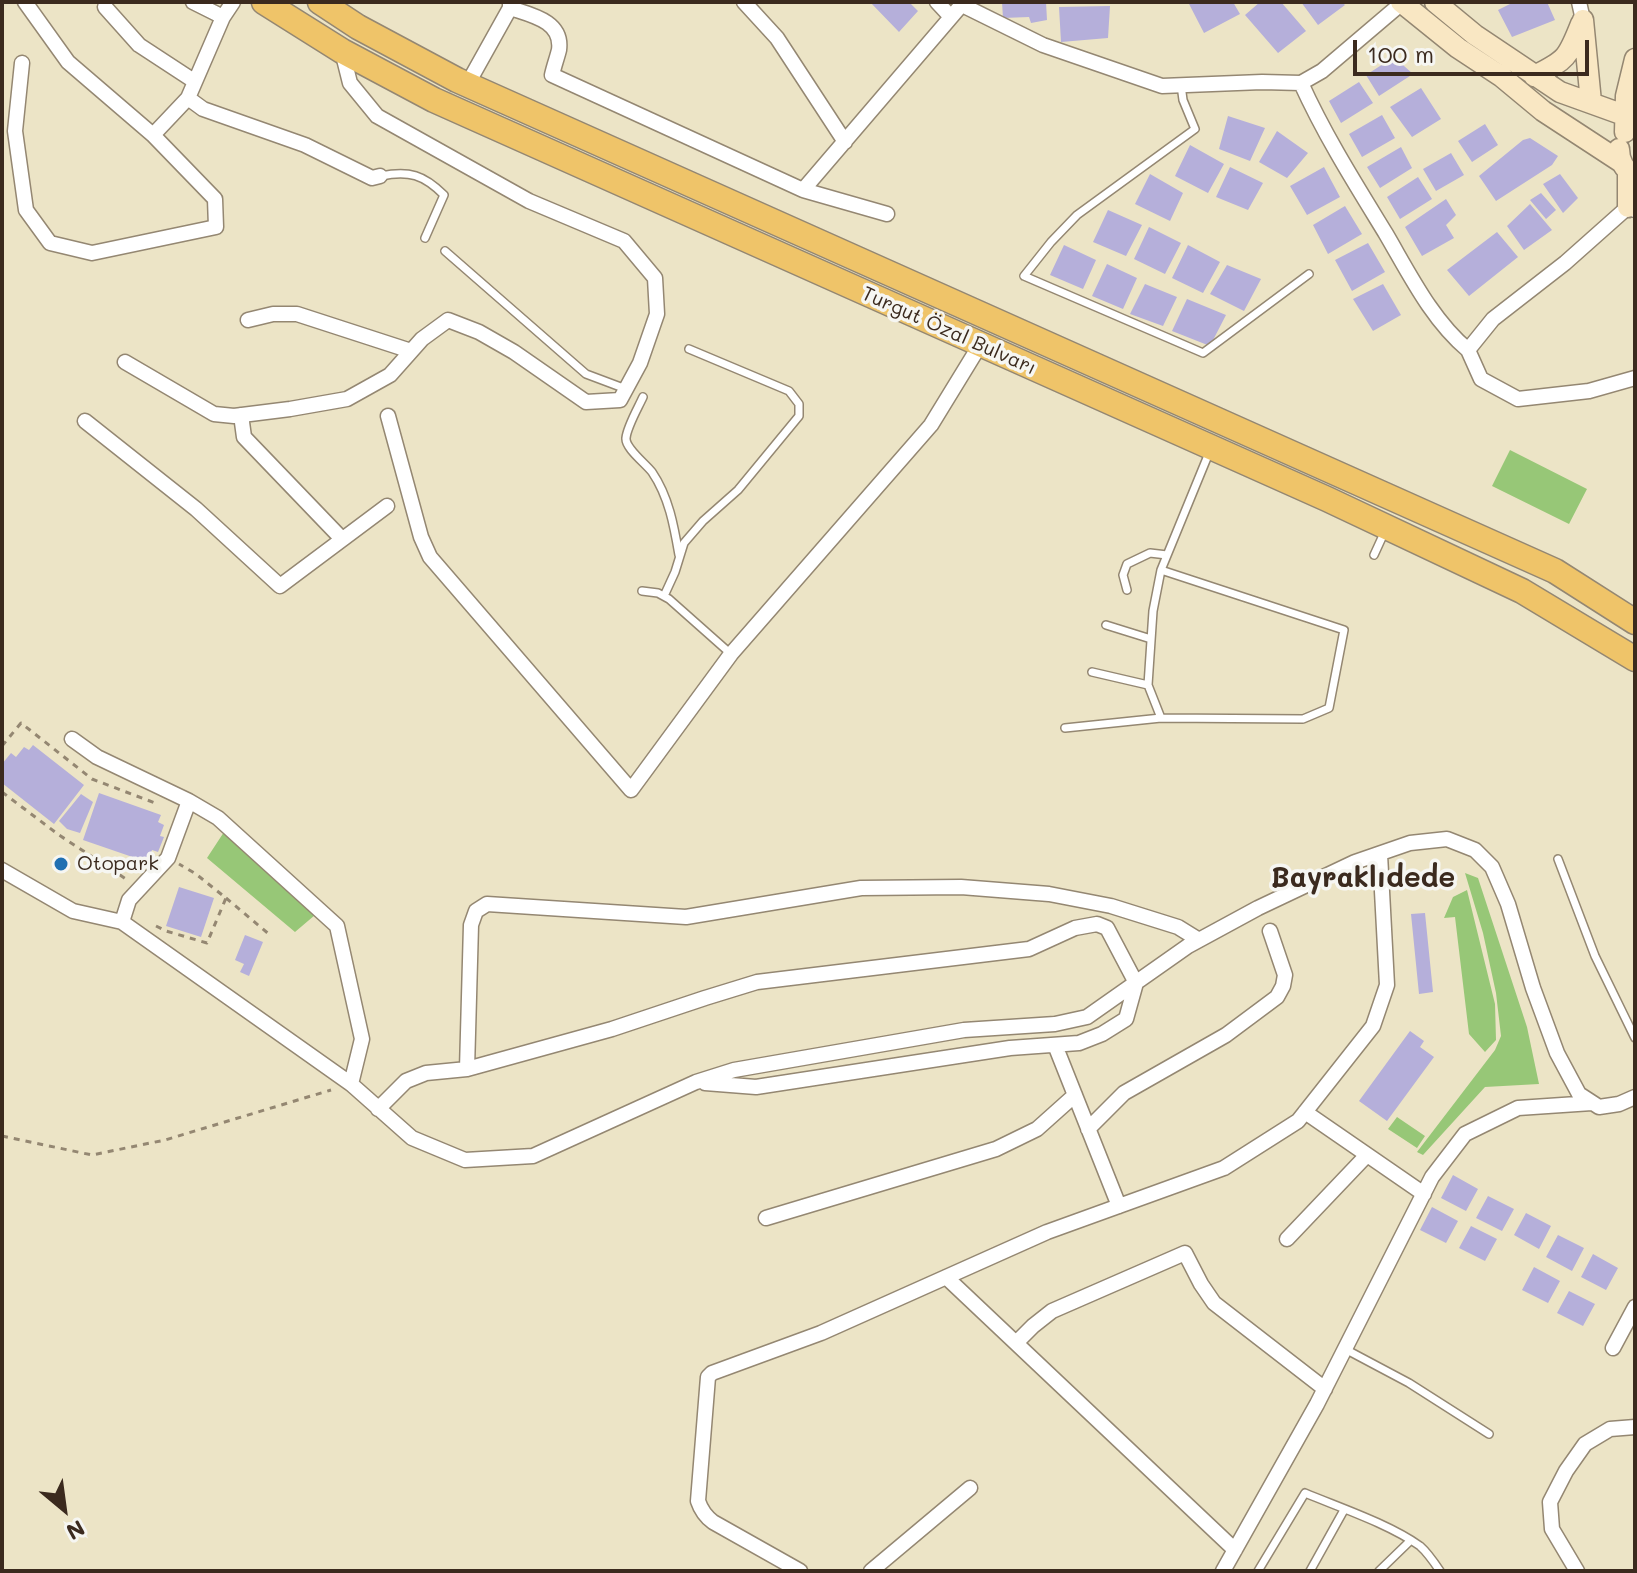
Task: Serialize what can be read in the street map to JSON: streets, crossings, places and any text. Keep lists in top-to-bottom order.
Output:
{
  "streets": {
    "highway": ["Turgut Özal Bulvarı"]
  },
  "districts": ["Bayraklıdede"],
  "places": ["Otopark"],
  "scale_bar": "100 m",
  "north": "bottom right"
}
